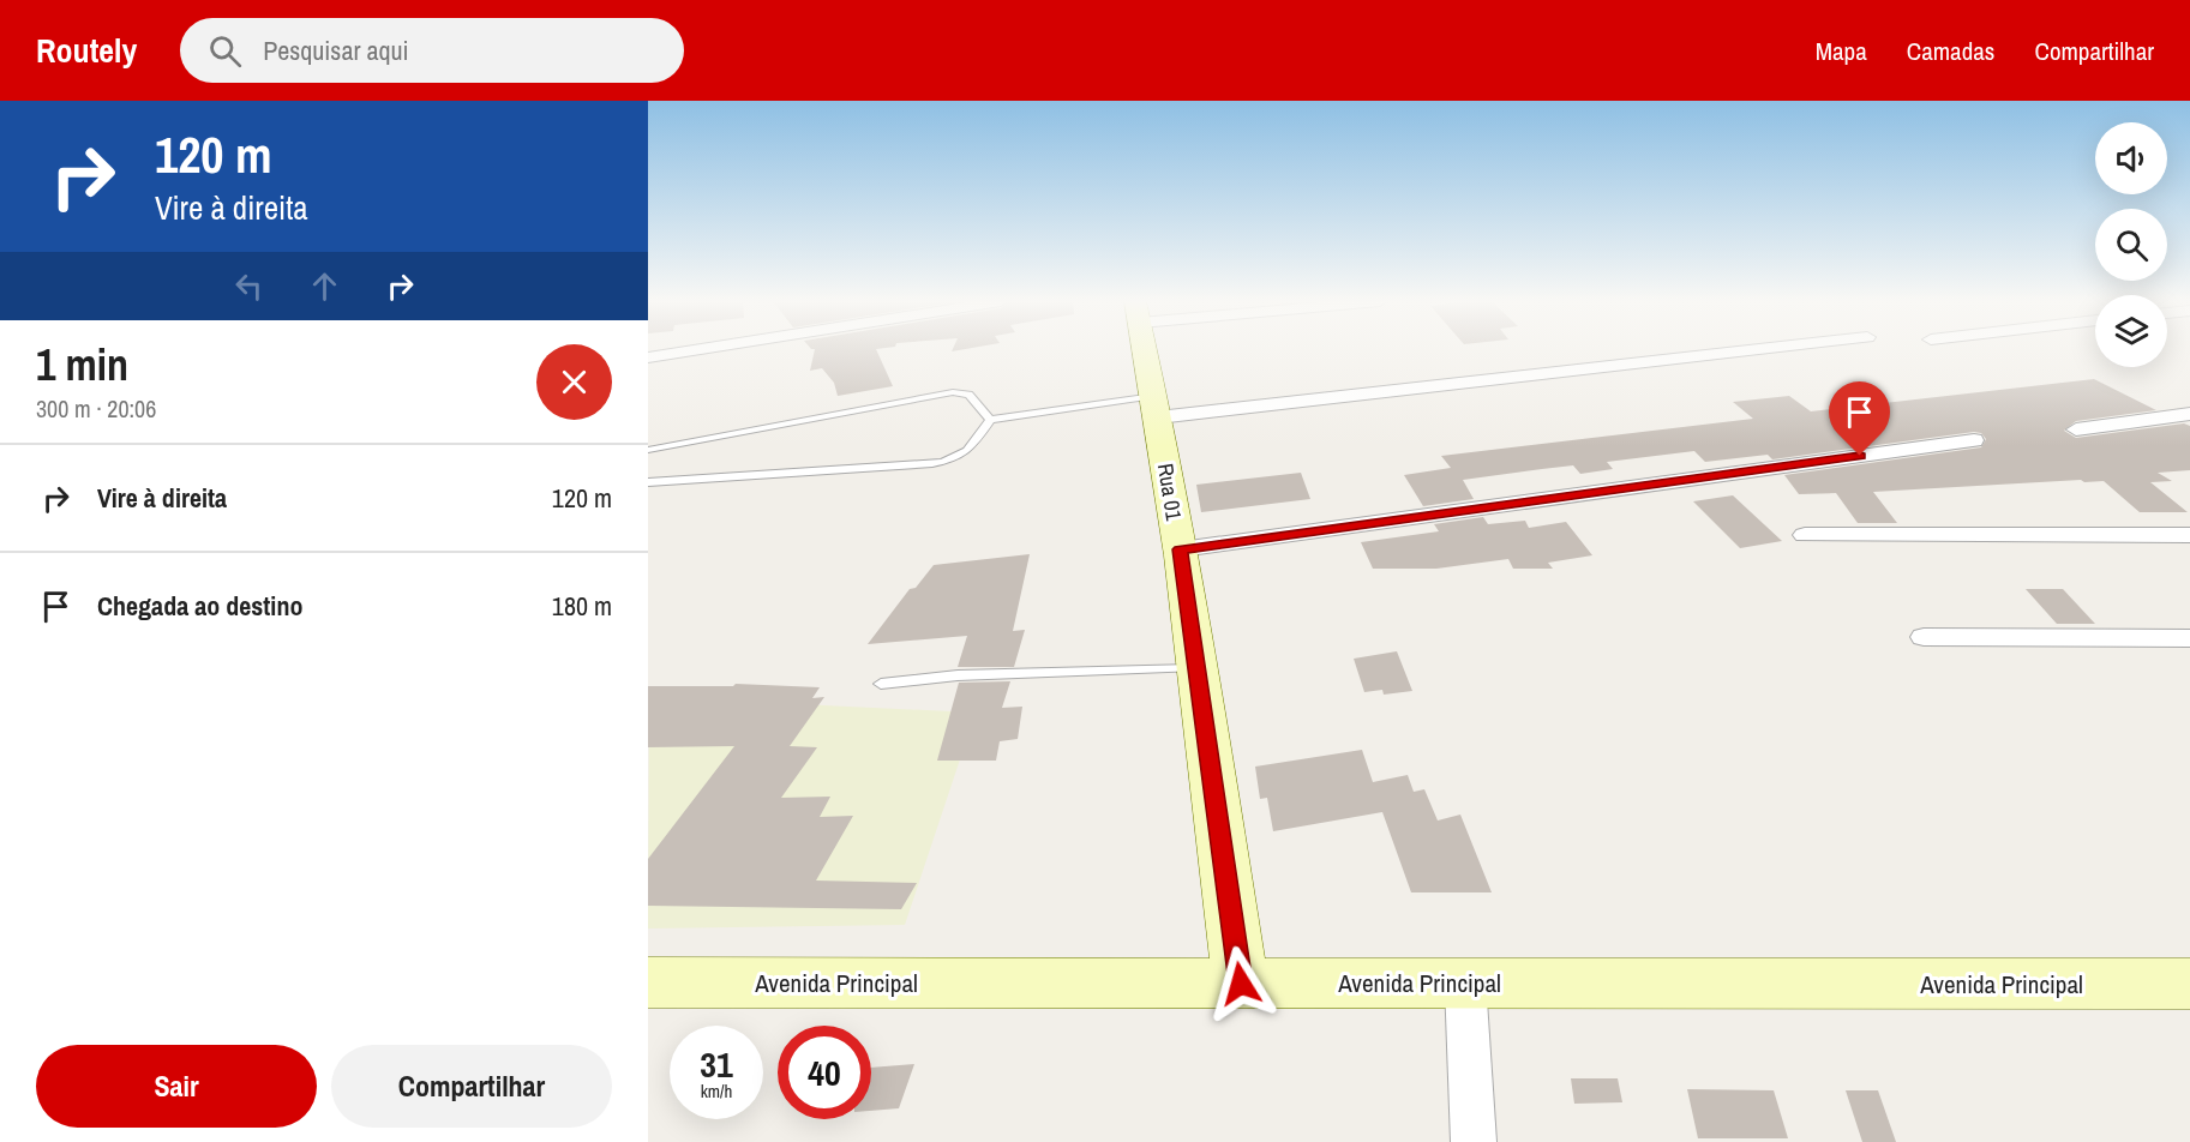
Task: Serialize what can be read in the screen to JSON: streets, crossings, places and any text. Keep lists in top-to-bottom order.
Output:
{
  "streets": {
    "street": ["Rua 01", "Avenida Principal"]
  },
  "crossings": [
    ["Rua 01", "Avenida Principal"]
  ],
  "page": {
    "header": "Routely",
    "search": "Pesquisar aqui",
    "nav": ["Mapa", "Camadas", "Compartilhar"],
    "turn": ["120 m", "Vire à direita"],
    "heading": ["1 min", "300 m · 20:06"],
    "list": [
      {
        "name": "Vire à direita",
        "value": "120 m"
      },
      {
        "name": "Chegada ao destino",
        "value": "180 m"
      }
    ],
    "speed": "31 km/h",
    "limit": "40",
    "buttons": ["Sair", "Compartilhar"]
  }
}
